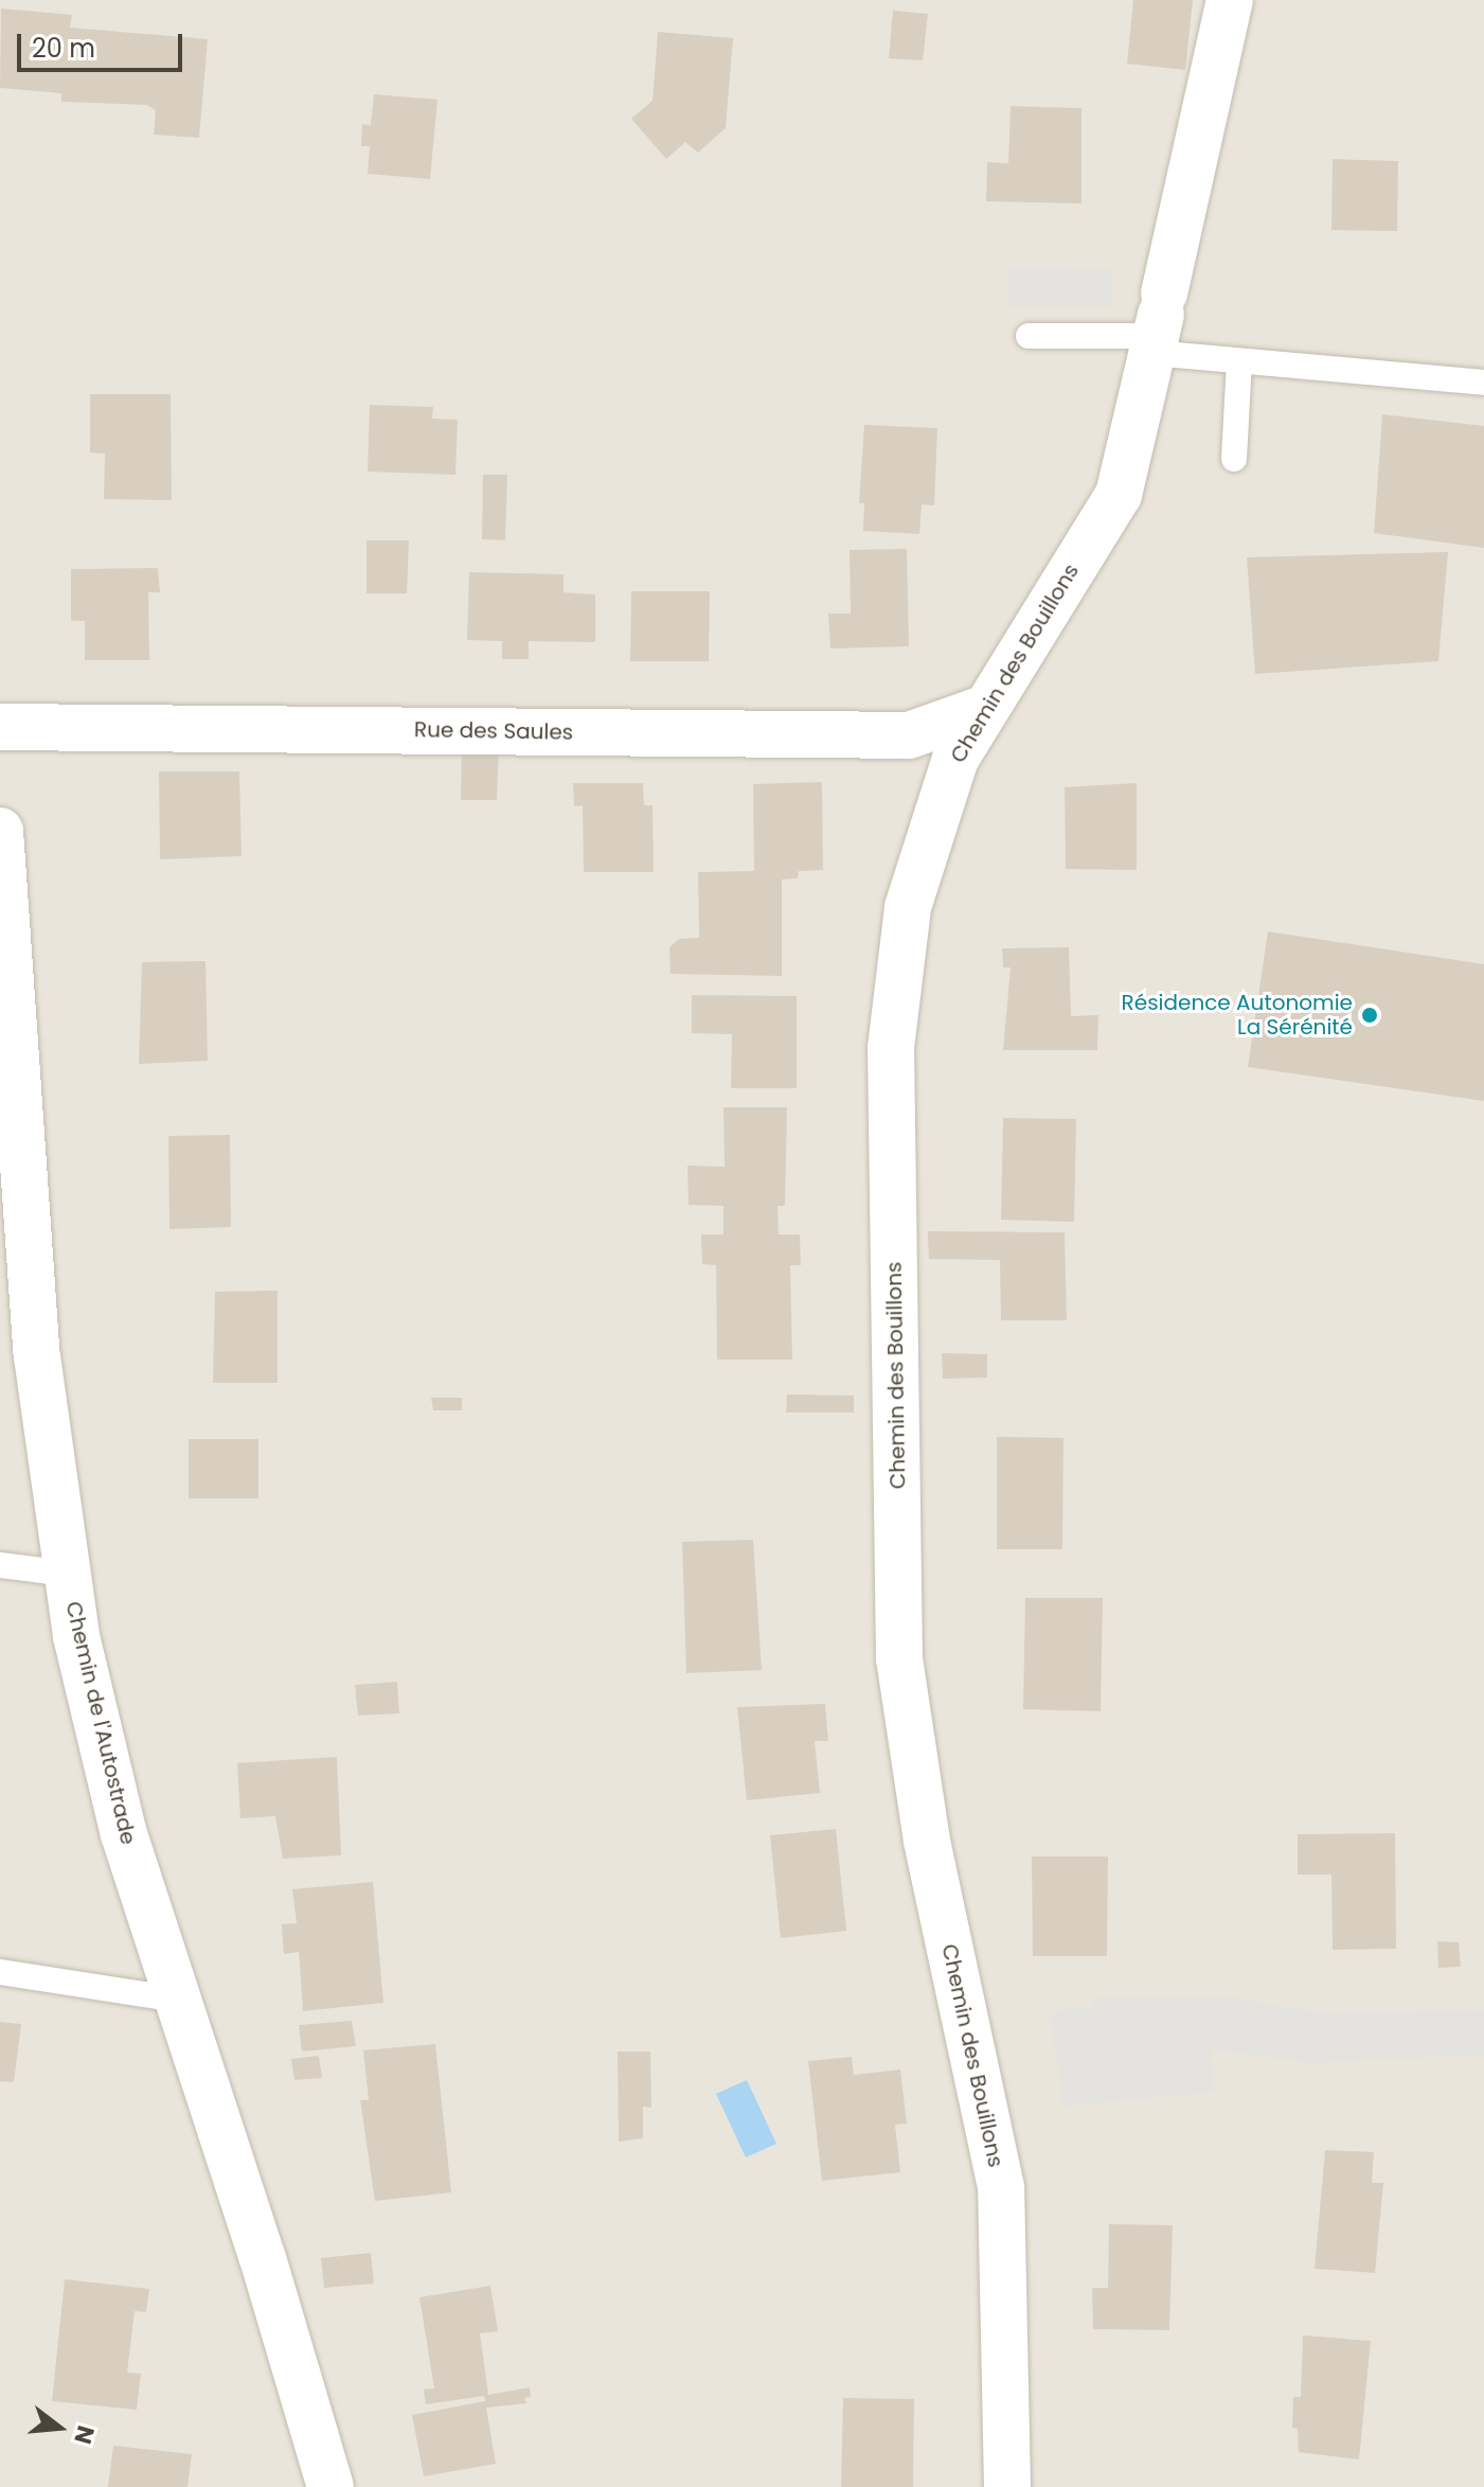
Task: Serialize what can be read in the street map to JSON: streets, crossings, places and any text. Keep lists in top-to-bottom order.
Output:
{
  "streets": {
    "street": ["Chemin des Bouillons", "Rue des Saules", "Chemin de l'Autostrade"]
  },
  "crossings": [
    ["Chemin des Bouillons", "Rue des Saules"]
  ],
  "places": ["Résidence Autonomie La Sérénité"],
  "scale_bar": "20 m",
  "north": "right"
}
